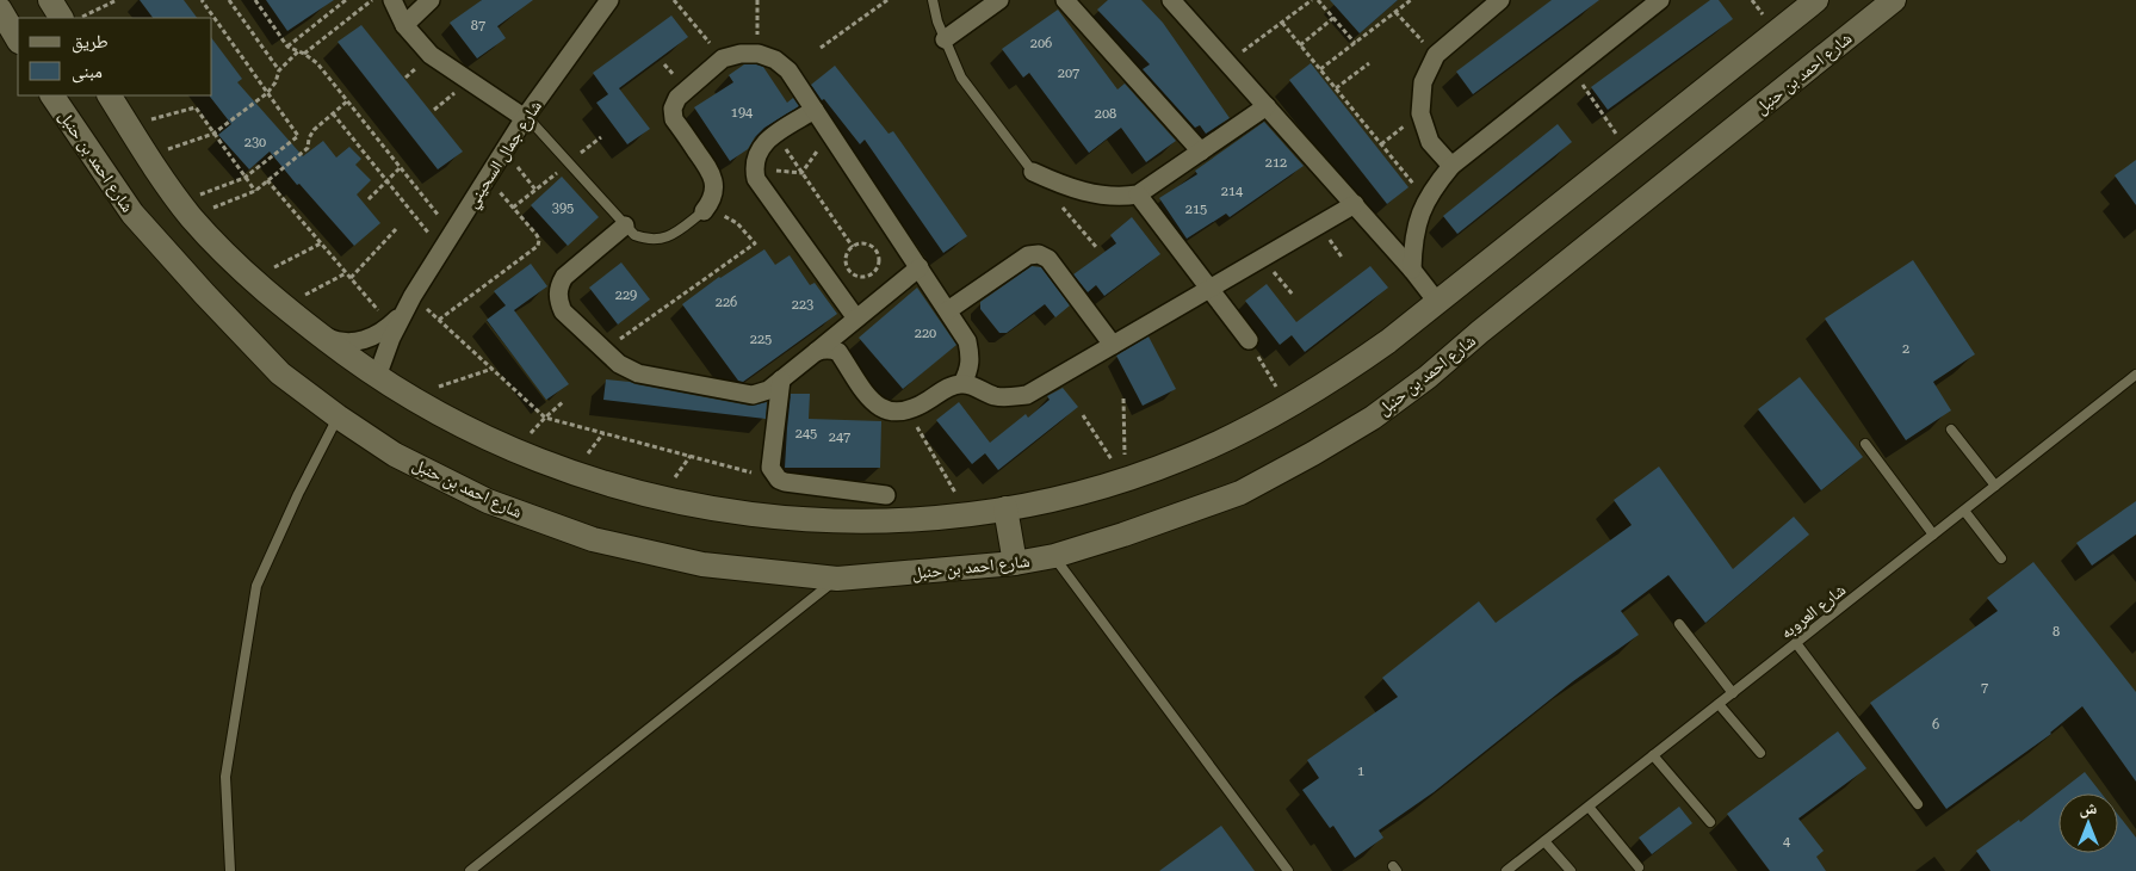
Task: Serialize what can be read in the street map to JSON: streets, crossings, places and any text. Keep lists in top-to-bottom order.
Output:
{
  "streets": {
    "street": ["شارع احمد بن حنبل", "شارع جمال السحيني"],
    "lane": ["شارع العروبه"]
  },
  "house_numbers": [
    "87",
    "206",
    "207",
    "194",
    "208",
    "230",
    "212",
    "214",
    "395",
    "215",
    "229",
    "226",
    "223",
    "220",
    "225",
    "2",
    "245",
    "247",
    "8",
    "7",
    "6",
    "1",
    "4"
  ],
  "legend": ["طريق", "مبنى"],
  "north": "top"
}
